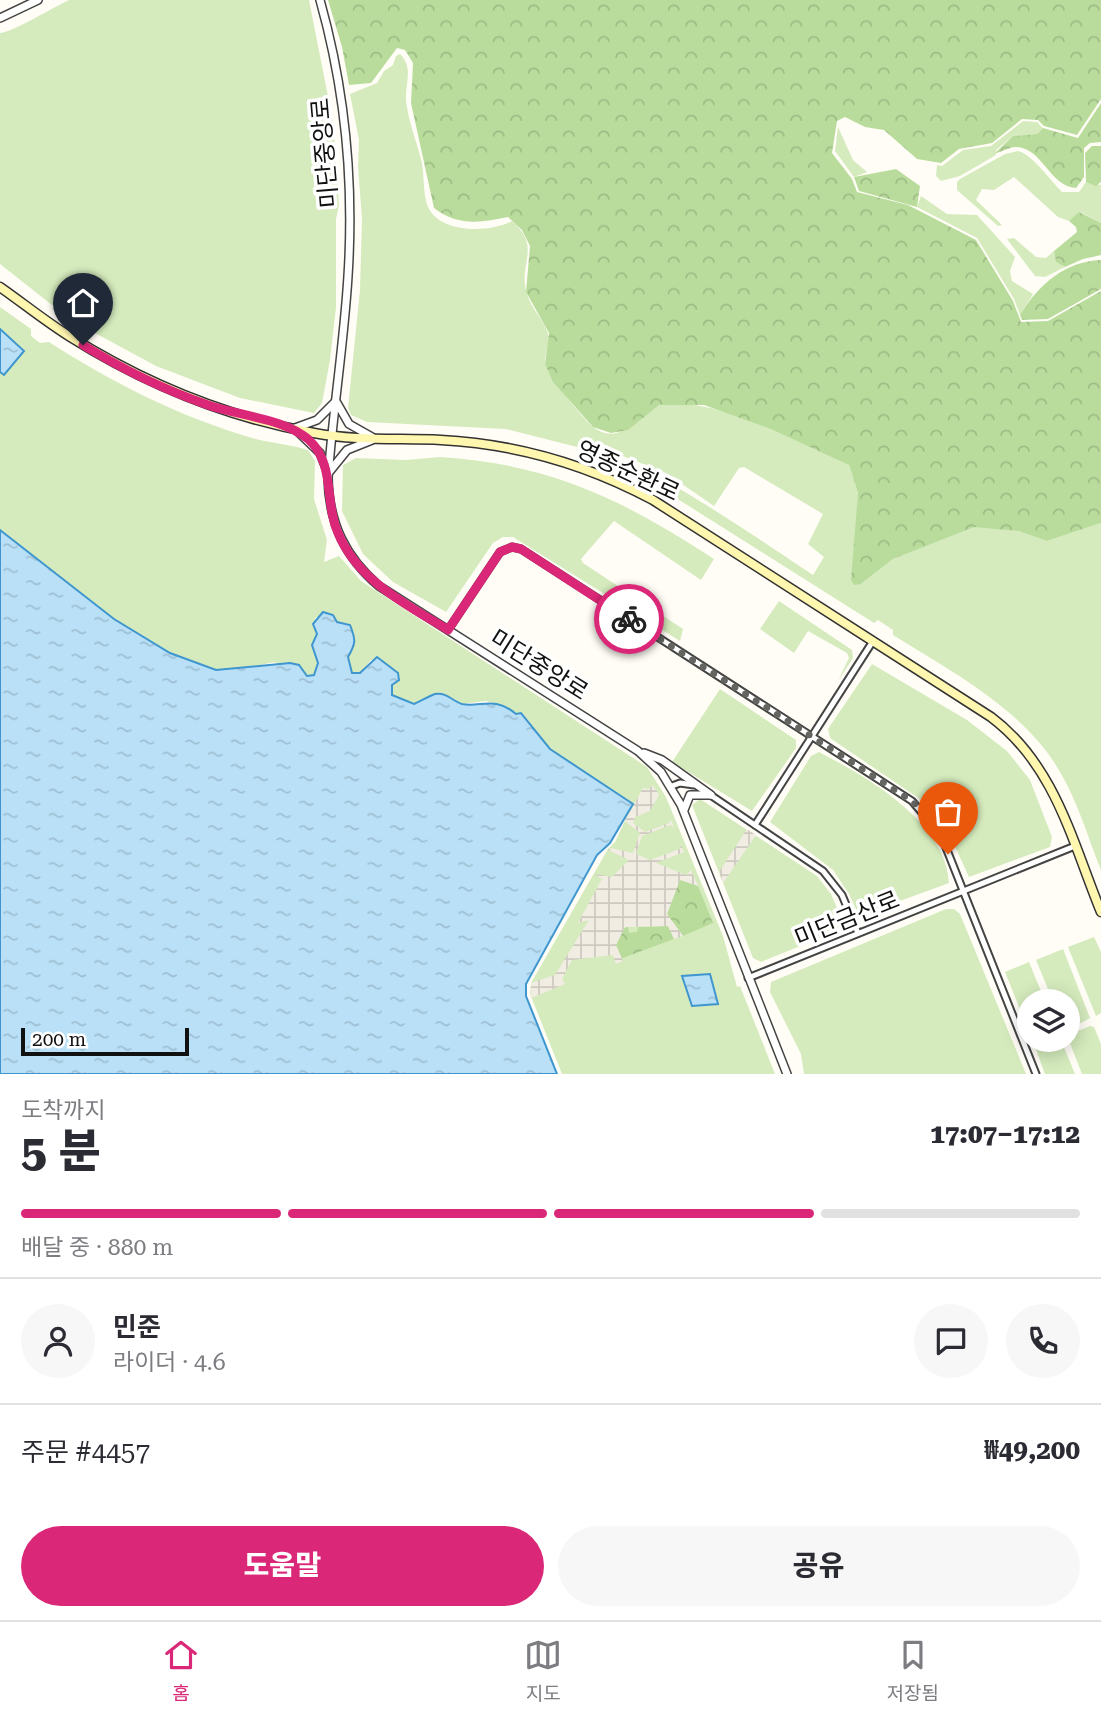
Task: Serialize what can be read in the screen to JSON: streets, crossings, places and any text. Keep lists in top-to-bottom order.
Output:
{
  "streets": {
    "main road": ["영종순환로"],
    "street": ["미단중앙로", "미단금산로"]
  },
  "crossings": [
    ["미단중앙로", "영종순환로"],
    ["미단중앙로", "미단금산로"],
    ["영종순환로", "미단금산로"]
  ],
  "scale_bar": "200 m",
  "page": {
    "scale": "200 m",
    "heading": ["5 분", "도착까지", "17:07–17:12"],
    "panel": [
      "민준",
      "라이더 · 4.6",
      "주문 #4457",
      "₩49,200"
    ],
    "bar": "배달 중 · 880 m",
    "buttons": ["도움말", "공유"],
    "tabs": ["홈", "지도", "저장됨"]
  }
}
